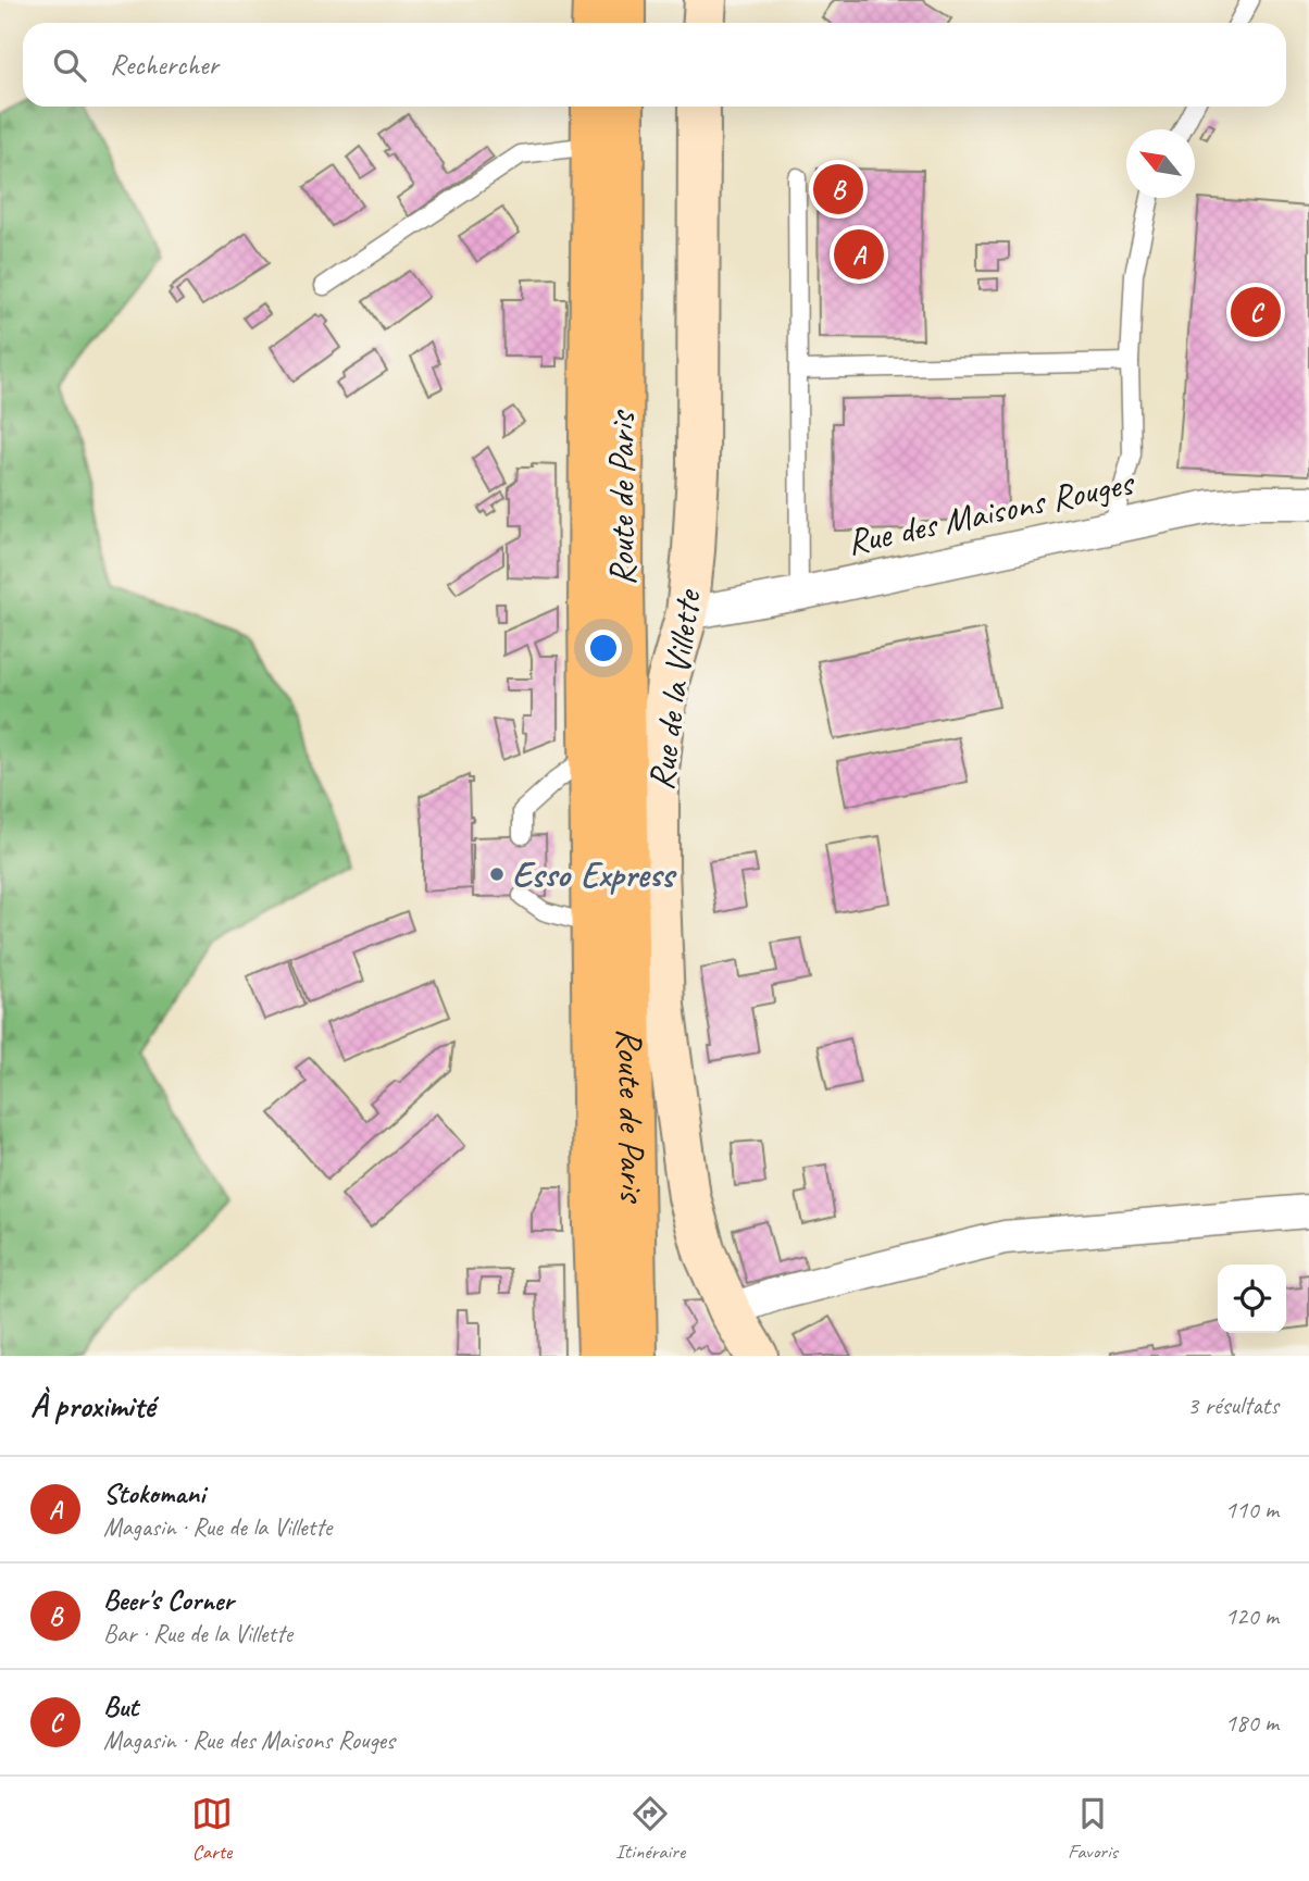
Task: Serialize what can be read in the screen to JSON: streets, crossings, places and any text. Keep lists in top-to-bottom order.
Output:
{
  "streets": {
    "main road": ["Route de Paris"],
    "street": ["Rue des Maisons Rouges", "Rue de la Villette"]
  },
  "crossings": [
    ["Rue des Maisons Rouges", "Rue de la Villette"]
  ],
  "places": ["Esso Express"],
  "north": "top left",
  "page": {
    "search": "Rechercher",
    "pins": ["B", "A", "C"],
    "heading": ["À proximité", "3 résultats"],
    "list": [
      {
        "mark": "A",
        "name": "Stokomani",
        "note": "Magasin · Rue de la Villette",
        "value": "110 m"
      },
      {
        "mark": "B",
        "name": "Beer's Corner",
        "note": "Bar · Rue de la Villette",
        "value": "120 m"
      },
      {
        "mark": "C",
        "name": "But",
        "note": "Magasin · Rue des Maisons Rouges",
        "value": "180 m"
      }
    ],
    "nav": ["Carte", "Itinéraire", "Favoris"]
  }
}
